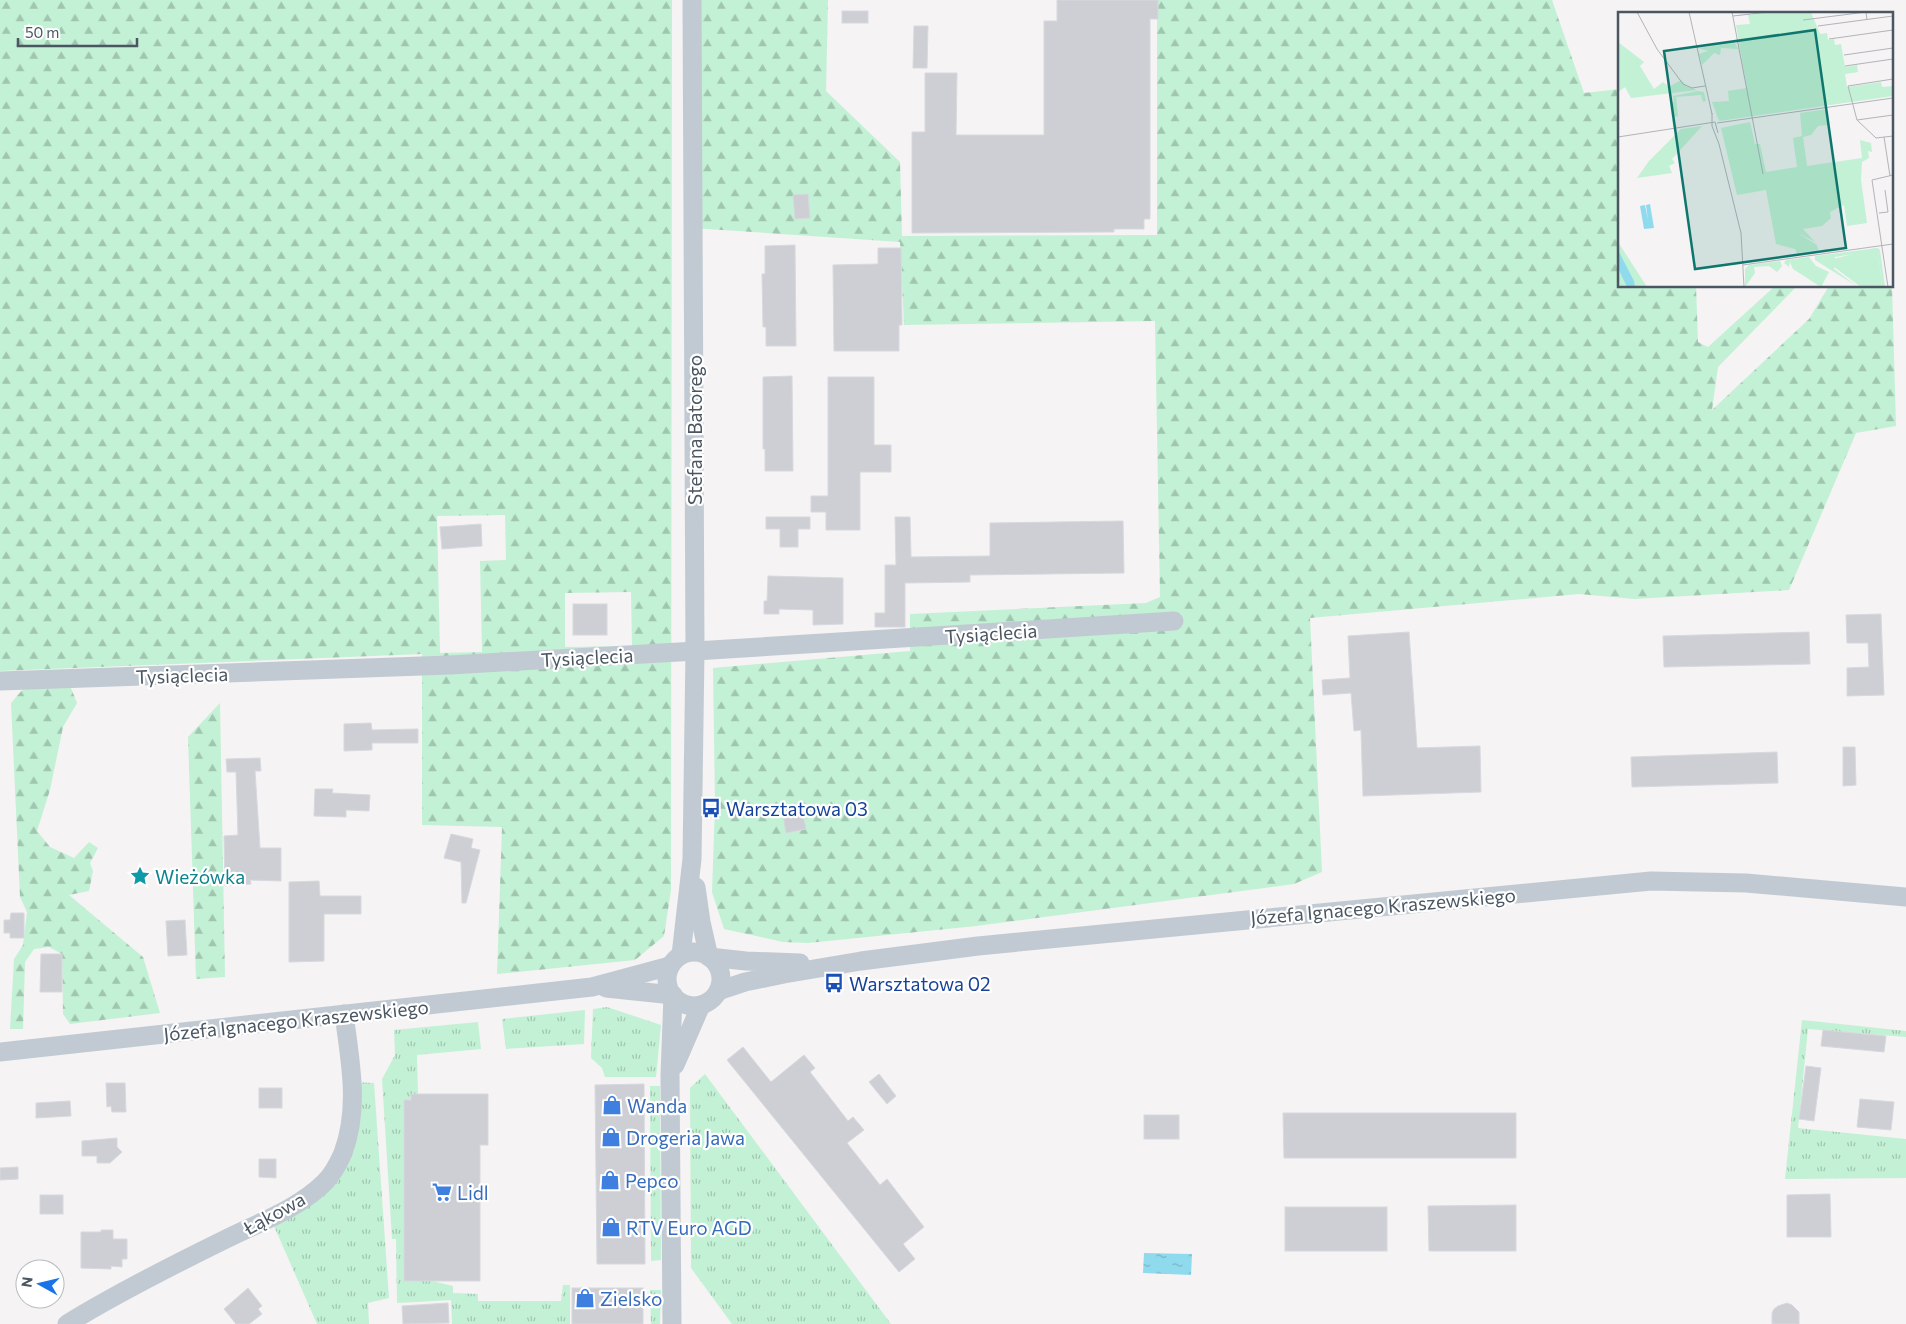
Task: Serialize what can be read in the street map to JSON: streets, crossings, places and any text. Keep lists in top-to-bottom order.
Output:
{
  "streets": {
    "street": [
      "Stefana Batorego",
      "Tysiąclecia",
      "Józefa Ignacego Kraszewskiego",
      "Łąkowa"
    ]
  },
  "crossings": [
    ["Stefana Batorego", "Tysiąclecia"],
    ["Stefana Batorego", "Józefa Ignacego Kraszewskiego"],
    ["Józefa Ignacego Kraszewskiego", "Łąkowa"]
  ],
  "places": {
    "bus stop": ["Warsztatowa 03", "Warsztatowa 02"],
    "place": ["Wieżówka"],
    "shop": [
      "Wanda",
      "Drogeria Jawa",
      "Pepco",
      "RTV Euro AGD",
      "Zielsko"
    ],
    "supermarket": ["Lidl"]
  },
  "scale_bar": "50 m",
  "north": "left"
}
